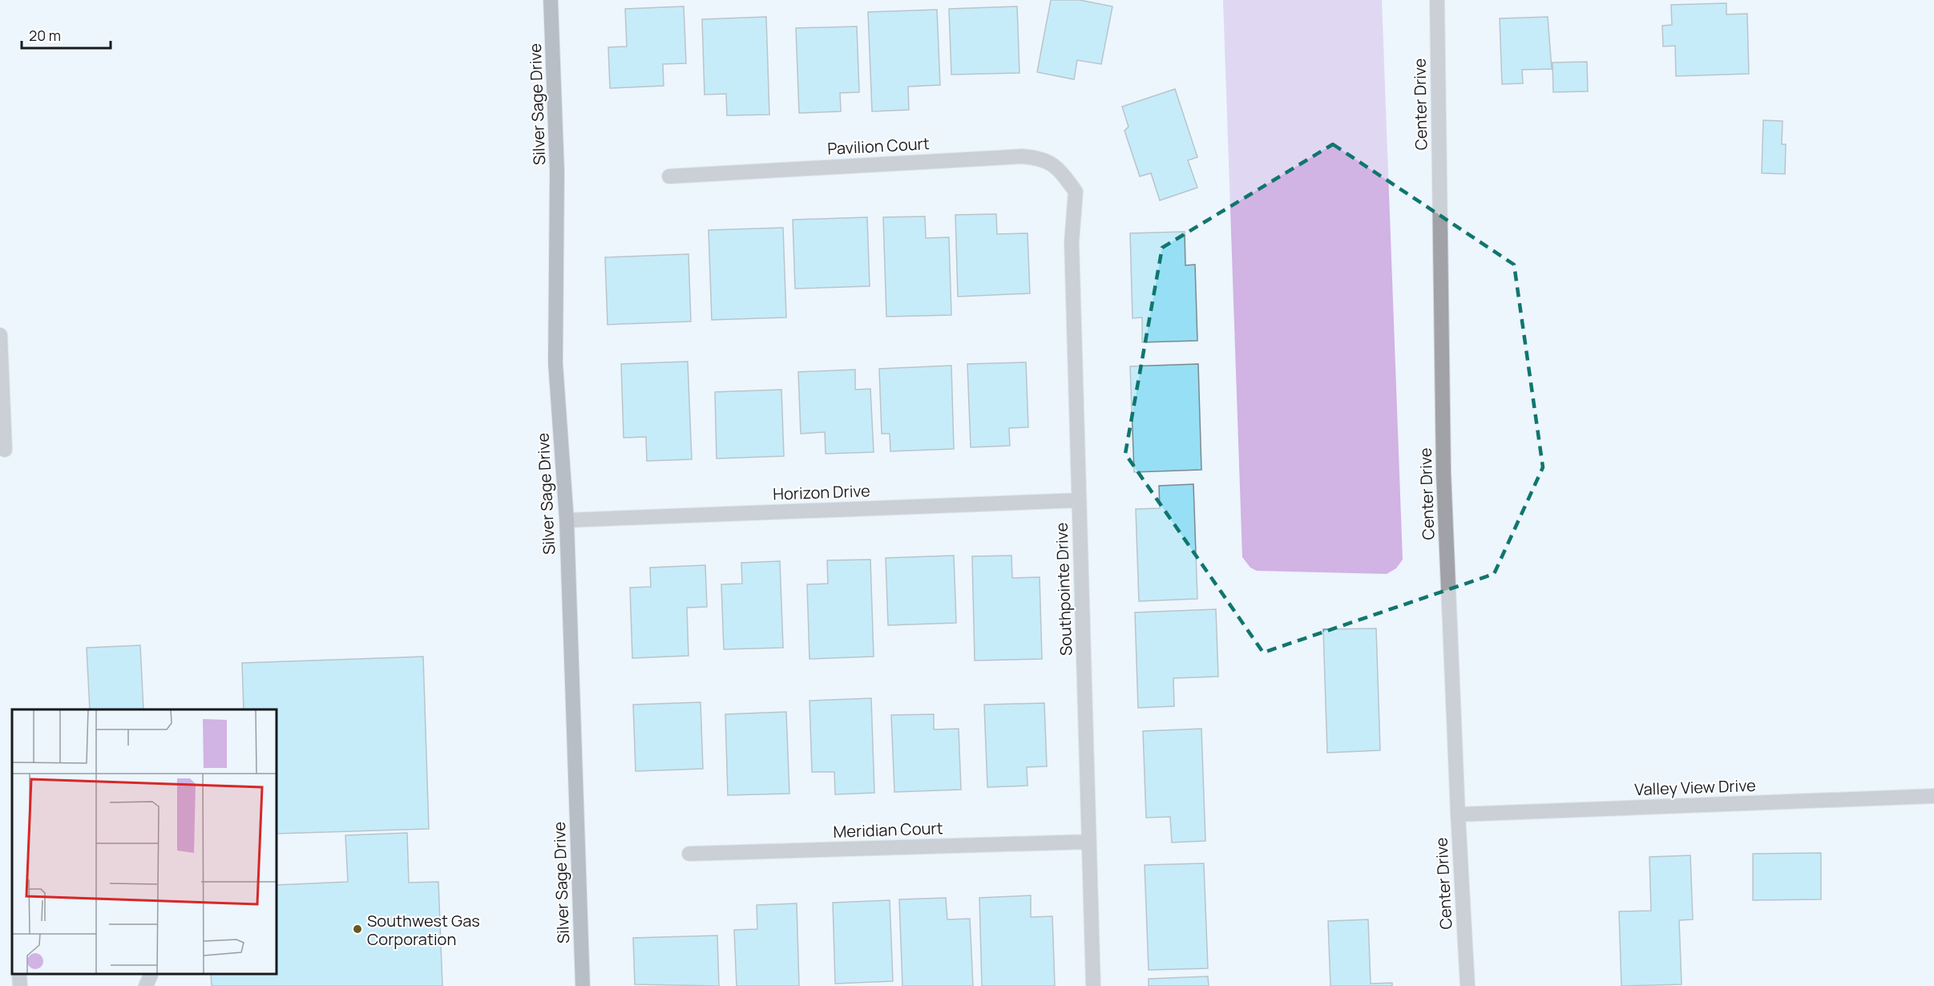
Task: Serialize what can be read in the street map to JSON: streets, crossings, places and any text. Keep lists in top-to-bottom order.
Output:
{
  "streets": {
    "street": [
      "Silver Sage Drive",
      "Center Drive",
      "Pavilion Court",
      "Horizon Drive",
      "Southpointe Drive",
      "Valley View Drive",
      "Meridian Court"
    ]
  },
  "crossings": [
    ["Silver Sage Drive", "Horizon Drive"],
    ["Center Drive", "Valley View Drive"],
    ["Pavilion Court", "Southpointe Drive"],
    ["Horizon Drive", "Southpointe Drive"],
    ["Southpointe Drive", "Meridian Court"]
  ],
  "places": ["Southwest Gas Corporation"],
  "scale_bar": "20 m"
}
